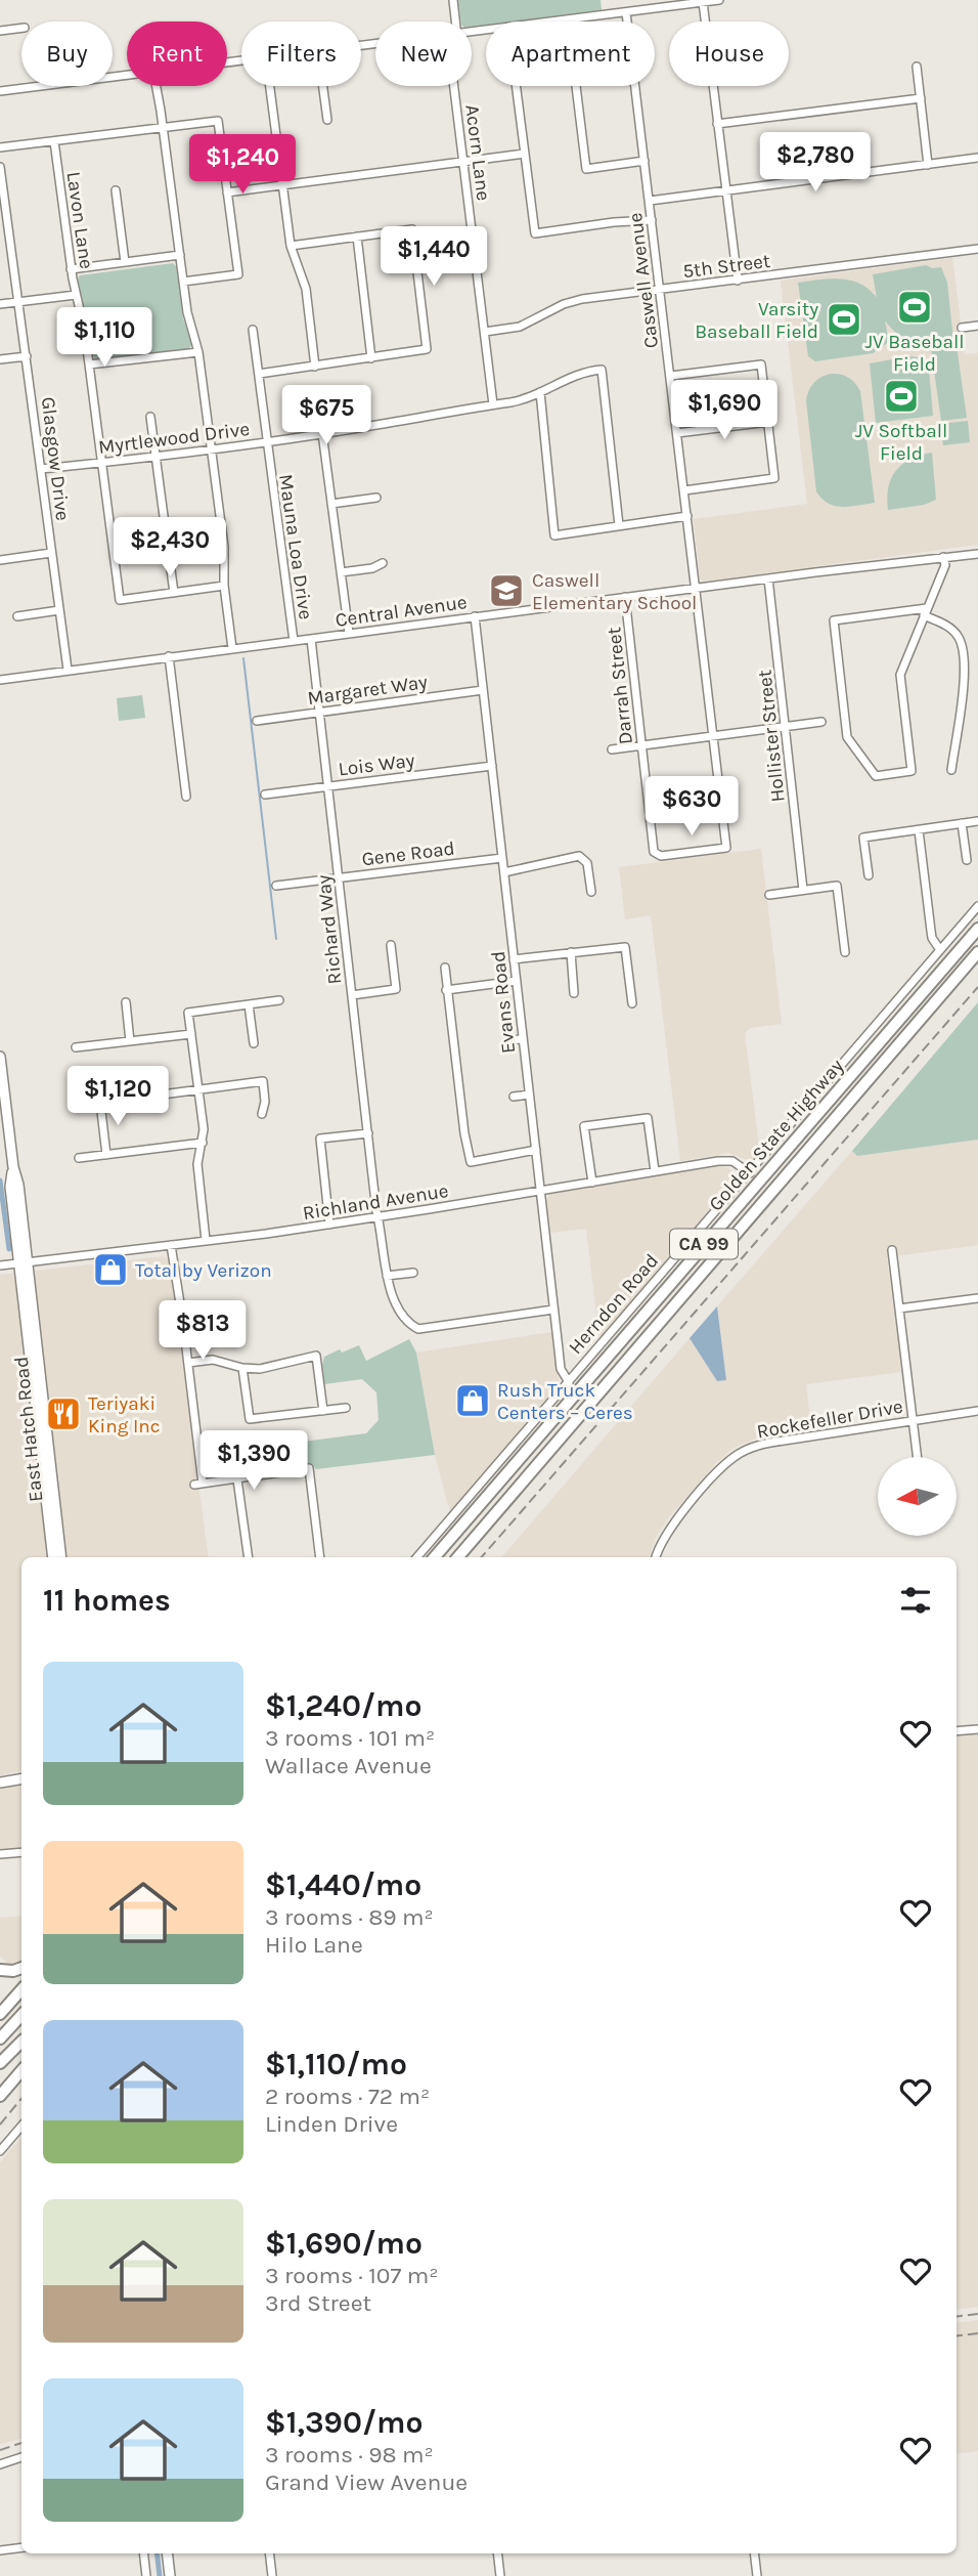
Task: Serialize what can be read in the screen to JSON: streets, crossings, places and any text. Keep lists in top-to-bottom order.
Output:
{
  "streets": {
    "highway": ["Golden State Highway", "CA 99"],
    "main road": ["East Hatch Road"],
    "street": [
      "Acorn Lane",
      "Lavon Lane",
      "5th Street",
      "Caswell Avenue",
      "Myrtlewood Drive",
      "Glasgow Drive",
      "Mauna Loa Drive",
      "Central Avenue",
      "Darrah Street",
      "Margaret Way",
      "Hollister Street",
      "Lois Way",
      "Gene Road",
      "Richard Way",
      "Evans Road",
      "Richland Avenue",
      "Herndon Road",
      "Rockefeller Drive"
    ]
  },
  "crossings": [
    ["Acorn Lane", "5th Street"],
    ["Acorn Lane", "Myrtlewood Drive"],
    ["Lavon Lane", "Myrtlewood Drive"],
    ["5th Street", "Caswell Avenue"],
    ["Caswell Avenue", "Central Avenue"],
    ["Caswell Avenue", "Darrah Street"],
    ["Myrtlewood Drive", "Glasgow Drive"],
    ["Myrtlewood Drive", "Mauna Loa Drive"],
    ["Glasgow Drive", "Central Avenue"],
    ["Mauna Loa Drive", "Central Avenue"],
    ["Central Avenue", "Darrah Street"],
    ["Central Avenue", "Hollister Street"],
    ["Central Avenue", "Richard Way"],
    ["Central Avenue", "Evans Road"],
    ["Margaret Way", "Richard Way"],
    ["Margaret Way", "Evans Road"],
    ["Lois Way", "Richard Way"],
    ["Lois Way", "Evans Road"],
    ["Gene Road", "Richard Way"],
    ["Gene Road", "Evans Road"],
    ["Richard Way", "Evans Road"],
    ["Richard Way", "Richland Avenue"],
    ["Evans Road", "Richland Avenue"],
    ["Evans Road", "Herndon Road"],
    ["Richland Avenue", "Herndon Road"],
    ["Richland Avenue", "East Hatch Road"]
  ],
  "places": {
    "sports": ["JV Baseball Field", "Varsity Baseball Field", "JV Softball Field"],
    "school or university": ["Caswell Elementary School"],
    "shop": ["Total by Verizon", "Rush Truck Centers – Ceres"],
    "restaurant": ["Teriyaki King Inc"]
  },
  "north": "left",
  "page": {
    "chip": [
      "Buy",
      "Rent",
      "Filters",
      "New",
      "Apartment",
      "House"
    ],
    "price": [
      "$2,780",
      "$1,240",
      "$1,440",
      "$1,110",
      "$1,690",
      "$675",
      "$2,430",
      "$630",
      "$1,120",
      "$813",
      "$1,390"
    ],
    "heading": "11 homes",
    "list": [
      {
        "name": "$1,240/mo",
        "note": "3 rooms · 101 m² · Wallace Avenue"
      },
      {
        "name": "$1,440/mo",
        "note": "3 rooms · 89 m² · Hilo Lane"
      },
      {
        "name": "$1,110/mo",
        "note": "2 rooms · 72 m² · Linden Drive"
      },
      {
        "name": "$1,690/mo",
        "note": "3 rooms · 107 m² · 3rd Street"
      },
      {
        "name": "$1,390/mo",
        "note": "3 rooms · 98 m² · Grand View Avenue"
      }
    ]
  }
}
